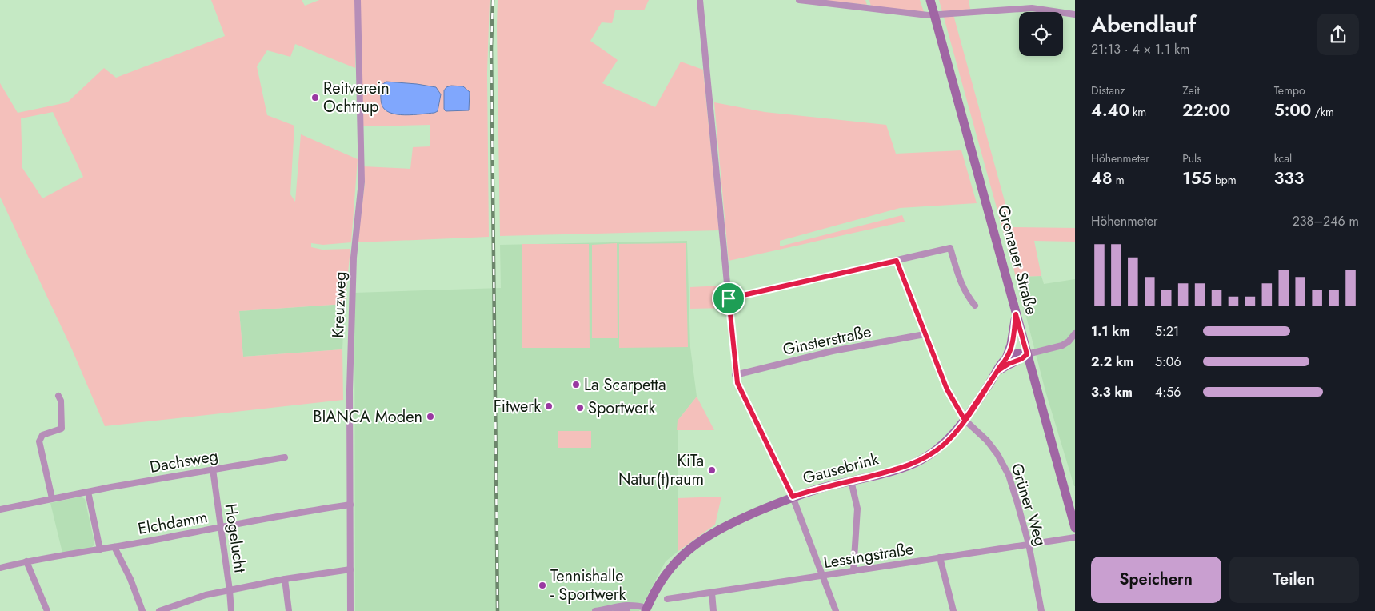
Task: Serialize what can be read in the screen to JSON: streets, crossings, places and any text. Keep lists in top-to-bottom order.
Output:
{
  "streets": {
    "main road": ["Gronauer Straße", "Gausebrink"],
    "street": [
      "Kreuzweg",
      "Ginsterstraße",
      "Dachsweg",
      "Grüner Weg",
      "Elchdamm",
      "Hogelucht",
      "Lessingstraße"
    ]
  },
  "crossings": [
    ["Gronauer Straße", "Gausebrink"],
    ["Kreuzweg", "Elchdamm"],
    ["Ginsterstraße", "Grüner Weg"],
    ["Dachsweg", "Hogelucht"],
    ["Gausebrink", "Grüner Weg"],
    ["Grüner Weg", "Lessingstraße"],
    ["Elchdamm", "Hogelucht"]
  ],
  "places": [
    "Reitverein Ochtrup",
    "La Scarpetta",
    "Fitwerk",
    "Sportwerk",
    "BIANCA Moden",
    "KiTa Natur(t)raum",
    "Tennishalle - Sportwerk"
  ],
  "page": {
    "heading": ["Abendlauf", "21:13 · 4 × 1.1 km"],
    "stats": [
      ["Distanz", "4.40 km"],
      ["Zeit", "22:00"],
      ["Tempo", "5:00 /km"],
      ["Höhenmeter", "48 m"],
      ["Puls", "155 bpm"],
      ["kcal", "333"]
    ],
    "chart": ["Höhenmeter", "238–246 m"],
    "list": [
      {
        "name": "1.1 km",
        "note": "5:21"
      },
      {
        "name": "2.2 km",
        "note": "5:06"
      },
      {
        "name": "3.3 km",
        "note": "4:56"
      }
    ],
    "buttons": ["Speichern", "Teilen"]
  }
}
